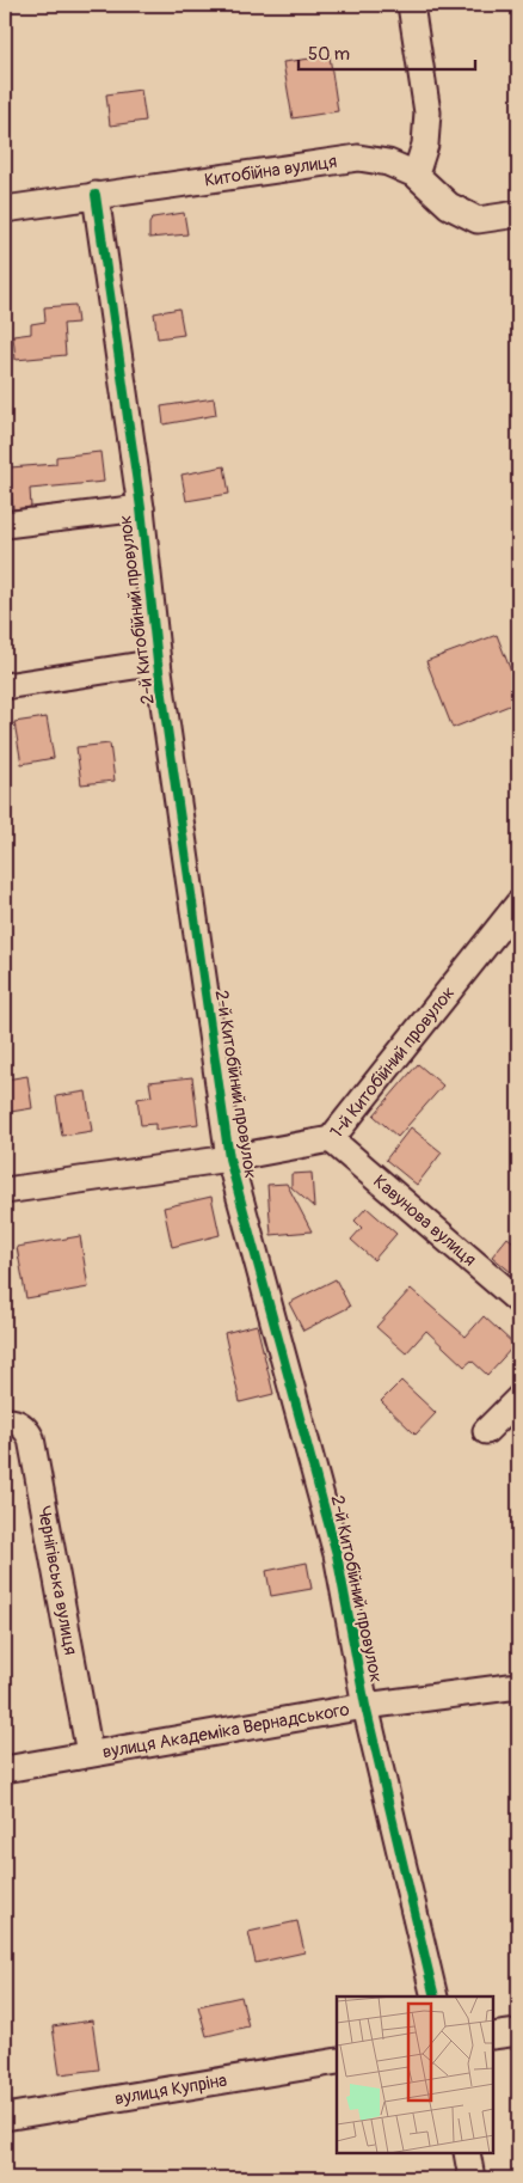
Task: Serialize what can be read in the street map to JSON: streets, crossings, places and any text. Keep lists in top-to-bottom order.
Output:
{
  "streets": {
    "street": [
      "Китобійна вулиця",
      "2-й Китобійний провулок",
      "1-й Китобійний провулок",
      "Кавунова вулиця",
      "Чернігівська вулиця",
      "вулиця Академіка Вернадського",
      "вулиця Купріна"
    ]
  },
  "crossings": [
    ["Китобійна вулиця", "2-й Китобійний провулок"],
    ["2-й Китобійний провулок", "1-й Китобійний провулок"],
    ["2-й Китобійний провулок", "вулиця Академіка Вернадського"],
    ["1-й Китобійний провулок", "Кавунова вулиця"],
    ["Чернігівська вулиця", "вулиця Академіка Вернадського"]
  ],
  "scale_bar": "50 m"
}
